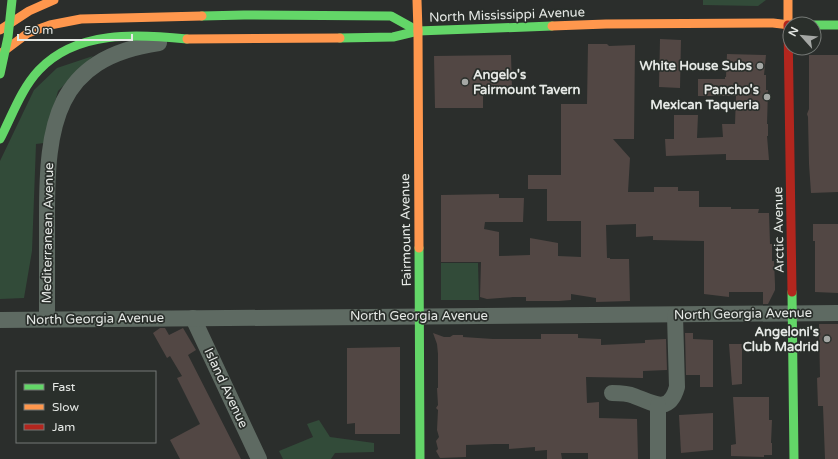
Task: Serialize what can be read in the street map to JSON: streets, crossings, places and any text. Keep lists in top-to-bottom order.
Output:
{
  "streets": {
    "main road": ["North Mississippi Avenue", "Fairmount Avenue", "Arctic Avenue"],
    "street": ["Mediterranean Avenue", "North Georgia Avenue", "Island Avenue"]
  },
  "crossings": [
    ["North Mississippi Avenue", "Fairmount Avenue"],
    ["North Mississippi Avenue", "Mediterranean Avenue"],
    ["Fairmount Avenue", "North Georgia Avenue"],
    ["Arctic Avenue", "North Georgia Avenue"],
    ["Mediterranean Avenue", "North Georgia Avenue"],
    ["North Georgia Avenue", "Island Avenue"]
  ],
  "places": [
    "White House Subs",
    "Angelo's Fairmount Tavern",
    "Pancho's Mexican Taqueria",
    "Angeloni's Club Madrid"
  ],
  "legend": ["Fast", "Slow", "Jam"],
  "scale_bar": "50 m",
  "north": "top left"
}
